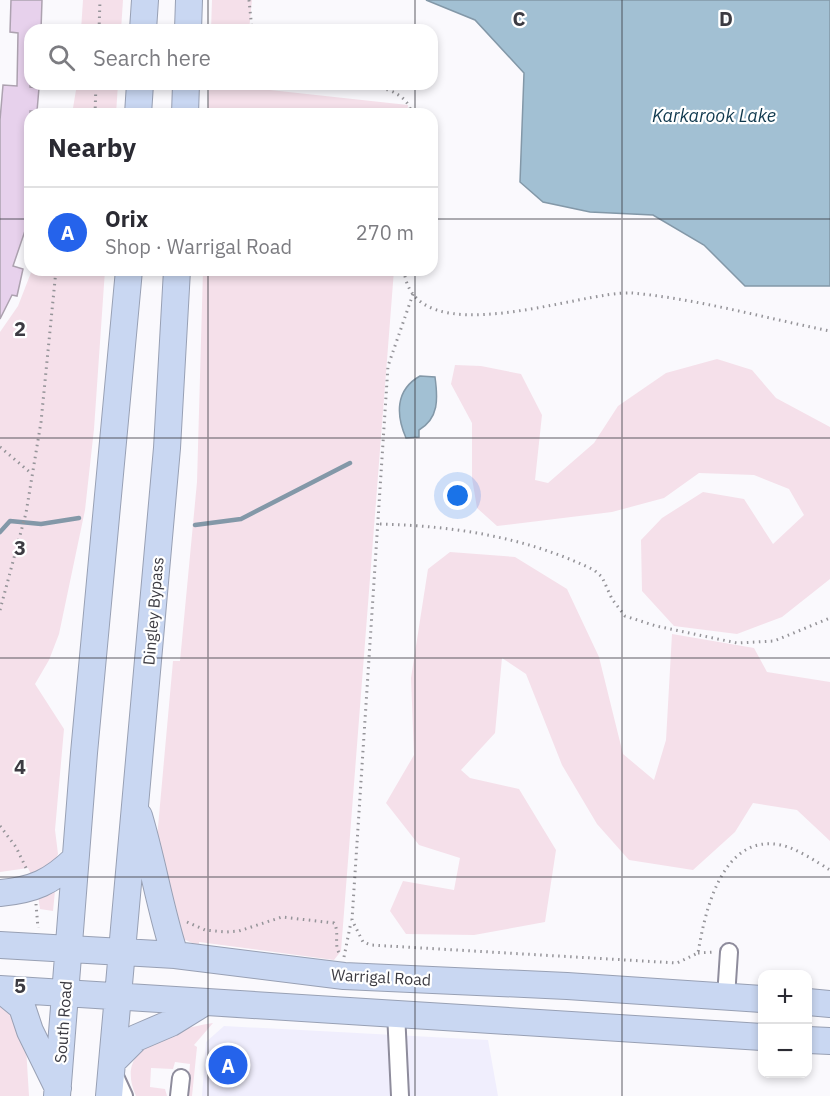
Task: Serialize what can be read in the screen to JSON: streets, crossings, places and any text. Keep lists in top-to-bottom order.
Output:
{
  "streets": {
    "highway": ["Dingley Bypass", "Warrigal Road", "South Road"]
  },
  "crossings": [
    ["Dingley Bypass", "Warrigal Road"],
    ["Warrigal Road", "South Road"]
  ],
  "water": ["Karkarook Lake"],
  "page": {
    "search": "Search here",
    "heading": "Nearby",
    "list": [
      {
        "mark": "A",
        "name": "Orix",
        "note": "Shop · Warrigal Road",
        "value": "270 m"
      }
    ],
    "map_buttons": ["+", "−"],
    "pins": "A"
  },
  "grid": {
    "columns": ["C", "D"],
    "rows": [
      "2",
      "3",
      "4",
      "5"
    ]
  }
}
